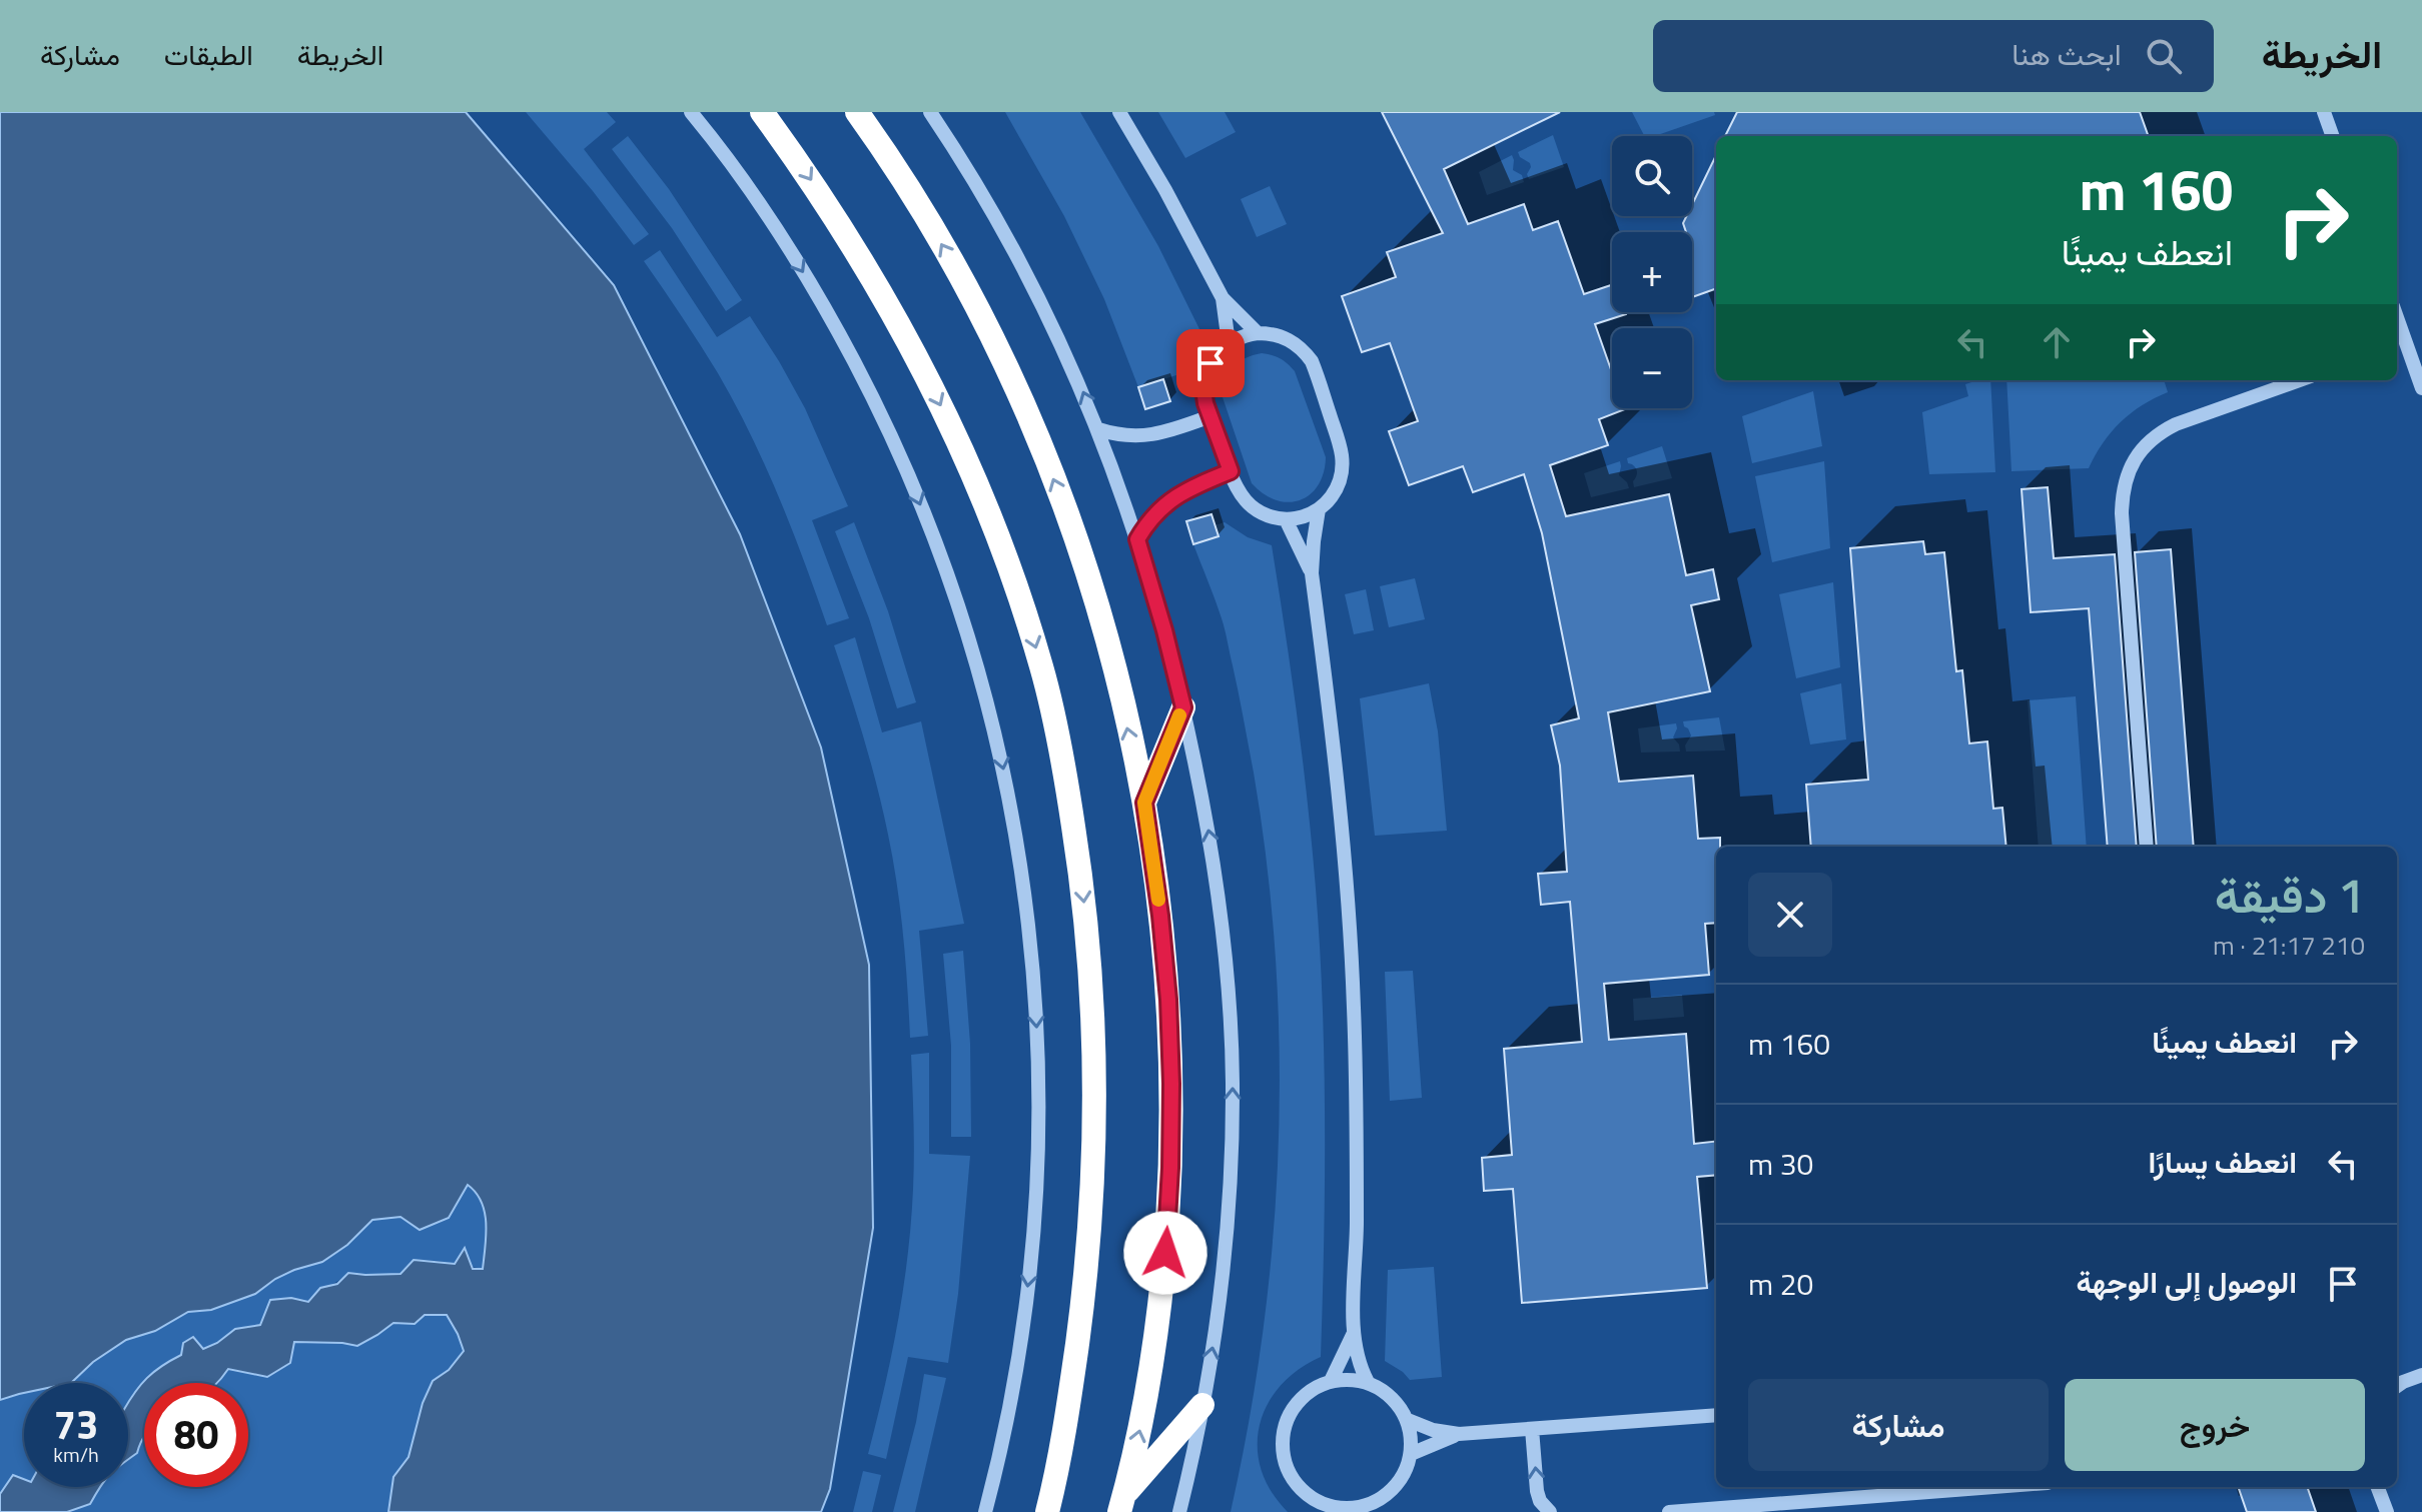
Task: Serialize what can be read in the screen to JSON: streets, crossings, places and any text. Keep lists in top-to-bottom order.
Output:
{
  "page": {
    "header": "الخريطة",
    "search": "ابحث هنا",
    "nav": ["الخريطة", "الطبقات", "مشاركة"],
    "map_buttons": ["+", "−"],
    "turn": ["160 m", "انعطف يمينًا"],
    "heading": ["1 دقيقة", "210 m · 21:17"],
    "list": [
      {
        "name": "انعطف يمينًا",
        "value": "160 m"
      },
      {
        "name": "انعطف يسارًا",
        "value": "30 m"
      },
      {
        "name": "الوصول إلى الوجهة",
        "value": "20 m"
      }
    ],
    "buttons": ["خروج", "مشاركة"],
    "speed": "73 km/h",
    "limit": "80"
  }
}
